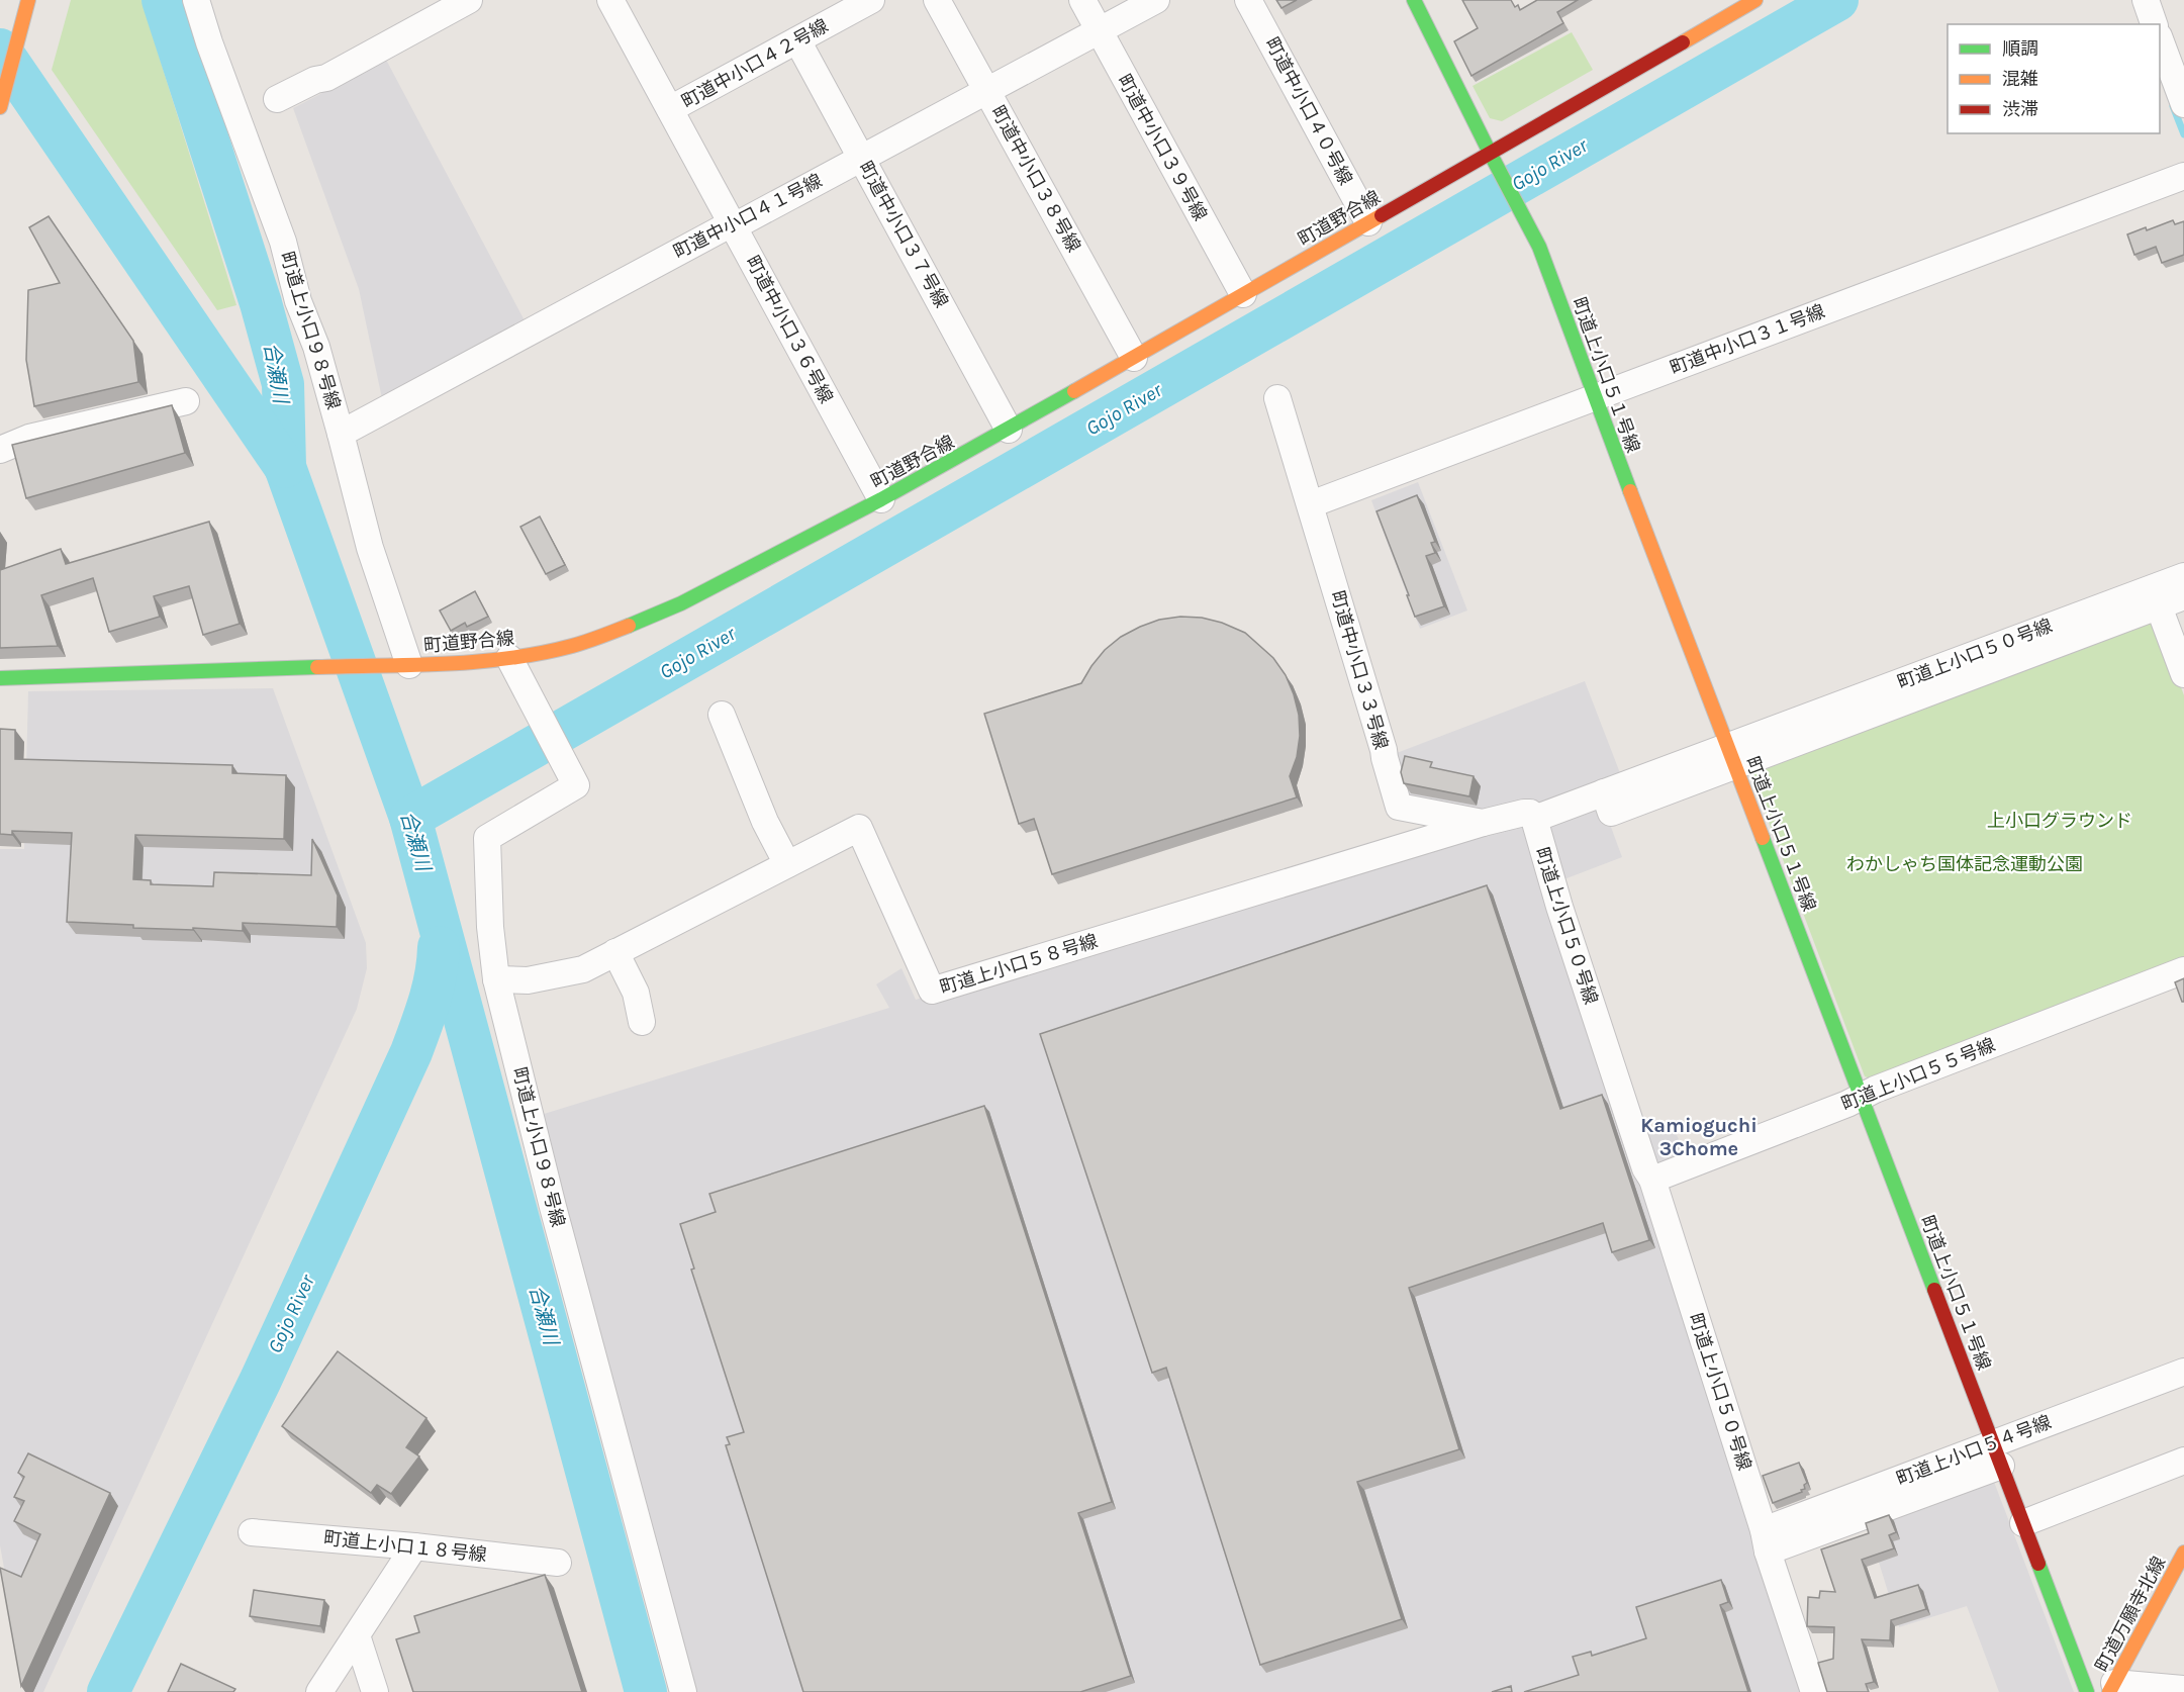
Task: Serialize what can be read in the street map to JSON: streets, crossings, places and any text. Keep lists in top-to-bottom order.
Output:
{
  "streets": {
    "main road": ["町道野合線", "町道上小口５１号線", "町道万願寺北線"],
    "street": [
      "町道中小口４２号線",
      "町道中小口４０号線",
      "町道中小口３９号線",
      "町道中小口３８号線",
      "町道中小口４１号線",
      "町道中小口３７号線",
      "町道中小口３６号線",
      "町道上小口９８号線",
      "町道中小口３１号線",
      "町道上小口５０号線",
      "町道中小口３３号線",
      "町道上小口５８号線",
      "町道上小口５５号線",
      "町道上小口５４号線",
      "町道上小口１８号線"
    ]
  },
  "crossings": [
    ["町道中小口４２号線", "町道中小口３７号線"],
    ["町道中小口４２号線", "町道中小口３６号線"],
    ["町道中小口４０号線", "町道野合線"],
    ["町道中小口３９号線", "町道中小口４１号線"],
    ["町道中小口３９号線", "町道野合線"],
    ["町道中小口３８号線", "町道中小口４１号線"],
    ["町道中小口３８号線", "町道野合線"],
    ["町道中小口４１号線", "町道中小口３７号線"],
    ["町道中小口４１号線", "町道中小口３６号線"],
    ["町道中小口４１号線", "町道上小口９８号線"],
    ["町道野合線", "町道中小口３７号線"],
    ["町道野合線", "町道中小口３６号線"],
    ["町道野合線", "町道上小口９８号線"],
    ["町道野合線", "町道上小口５１号線"],
    ["町道上小口９８号線", "町道上小口５８号線"],
    ["町道中小口３１号線", "町道上小口５１号線"],
    ["町道中小口３１号線", "町道中小口３３号線"],
    ["町道上小口５１号線", "町道上小口５５号線"],
    ["町道上小口５１号線", "町道上小口５４号線"],
    ["町道上小口５０号線", "町道中小口３３号線"],
    ["町道上小口５０号線", "町道上小口５５号線"],
    ["町道上小口５０号線", "町道上小口５４号線"],
    ["町道中小口３３号線", "町道上小口５８号線"]
  ],
  "districts": ["Kamioguchi 3Chome"],
  "water": ["Gojo River", "合瀬川"],
  "parks": ["上小口グラウンド", "わかしゃち国体記念運動公園"],
  "legend": ["順調", "混雑", "渋滞"]
}
